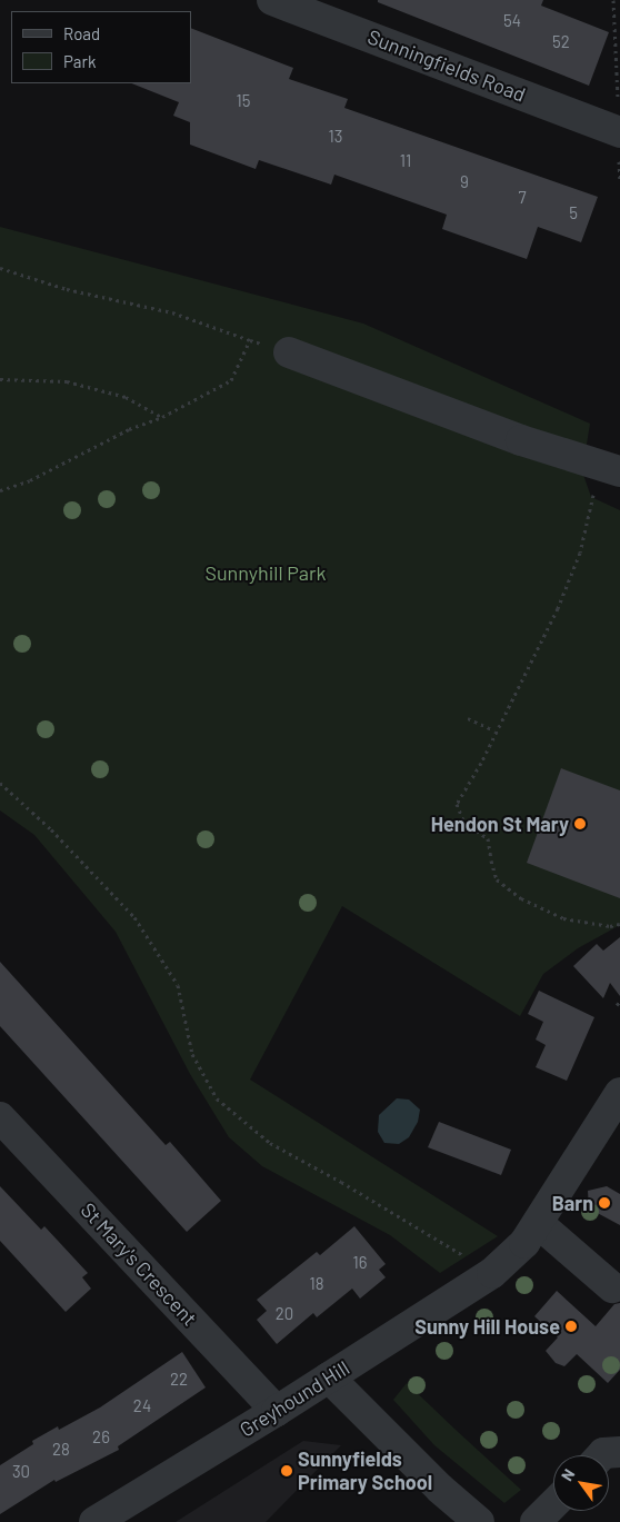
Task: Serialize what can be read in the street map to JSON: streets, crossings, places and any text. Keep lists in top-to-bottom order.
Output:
{
  "streets": {
    "street": ["Sunningfields Road", "St Mary's Crescent", "Greyhound Hill"]
  },
  "crossings": [
    ["St Mary's Crescent", "Greyhound Hill"]
  ],
  "parks": ["Sunnyhill Park"],
  "places": [
    "Hendon St Mary",
    "Barn",
    "Sunny Hill House",
    "Sunnyfields Primary School"
  ],
  "house_numbers": [
    "54",
    "52",
    "15",
    "13",
    "11",
    "9",
    "7",
    "5",
    "16",
    "18",
    "20",
    "22",
    "24",
    "26",
    "28",
    "30"
  ],
  "legend": ["Road", "Park"],
  "north": "top left"
}
